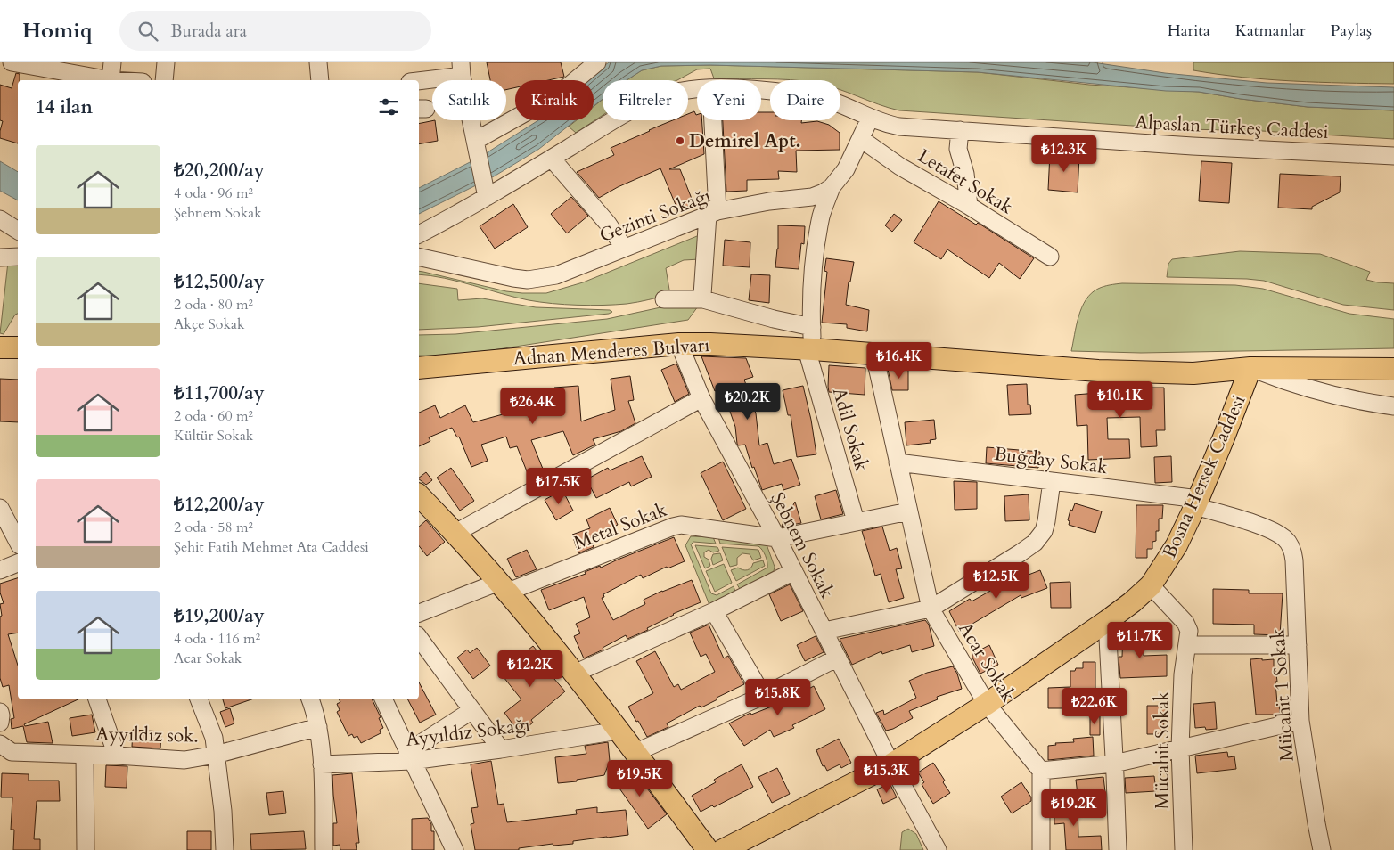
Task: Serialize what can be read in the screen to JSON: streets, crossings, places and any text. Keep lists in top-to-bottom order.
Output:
{
  "streets": {
    "main road": ["Adnan Menderes Bulvarı", "Bosna Hersek Caddesi"],
    "street": [
      "Alpaslan Türkeş Caddesi",
      "Letafet Sokak",
      "Gezinti Sokağı",
      "Adil Sokak",
      "Buğday Sokak",
      "Metal Sokak",
      "Şebnem Sokak",
      "Acar Sokak",
      "Mücahit 1 Sokak",
      "Ayyıldız Sokağı",
      "Ayyıldız sok.",
      "Mücahit Sokak"
    ]
  },
  "crossings": [
    ["Alpaslan Türkeş Caddesi", "Gezinti Sokağı"],
    ["Letafet Sokak", "Gezinti Sokağı"],
    ["Gezinti Sokağı", "Adil Sokak"],
    ["Adnan Menderes Bulvarı", "Adil Sokak"],
    ["Adnan Menderes Bulvarı", "Bosna Hersek Caddesi"],
    ["Adnan Menderes Bulvarı", "Şebnem Sokak"],
    ["Adnan Menderes Bulvarı", "Acar Sokak"],
    ["Adil Sokak", "Metal Sokak"],
    ["Buğday Sokak", "Bosna Hersek Caddesi"],
    ["Buğday Sokak", "Acar Sokak"],
    ["Buğday Sokak", "Mücahit 1 Sokak"],
    ["Bosna Hersek Caddesi", "Şebnem Sokak"],
    ["Bosna Hersek Caddesi", "Acar Sokak"],
    ["Bosna Hersek Caddesi", "Mücahit Sokak"],
    ["Metal Sokak", "Şebnem Sokak"],
    ["Metal Sokak", "Acar Sokak"]
  ],
  "places": ["Demirel Apt."],
  "page": {
    "header": "Homiq",
    "search": "Burada ara",
    "nav": ["Harita", "Katmanlar", "Paylaş"],
    "chip": [
      "Satılık",
      "Kiralık",
      "Filtreler",
      "Yeni",
      "Daire"
    ],
    "heading": "14 ilan",
    "list": [
      {
        "name": "₺20,200/ay",
        "note": "4 oda · 96 m² · Şebnem Sokak"
      },
      {
        "name": "₺12,500/ay",
        "note": "2 oda · 80 m² · Akçe Sokak"
      },
      {
        "name": "₺11,700/ay",
        "note": "2 oda · 60 m² · Kültür Sokak"
      },
      {
        "name": "₺12,200/ay",
        "note": "2 oda · 58 m² · Şehit Fatih Mehmet Ata Caddesi"
      },
      {
        "name": "₺19,200/ay",
        "note": "4 oda · 116 m² · Acar Sokak"
      }
    ],
    "price": [
      "₺12.3K",
      "₺16.4K",
      "₺10.1K",
      "₺20.2K",
      "₺26.4K",
      "₺17.5K",
      "₺12.5K",
      "₺11.7K",
      "₺12.2K",
      "₺15.8K",
      "₺22.6K",
      "₺15.3K",
      "₺19.5K",
      "₺19.2K"
    ]
  }
}
